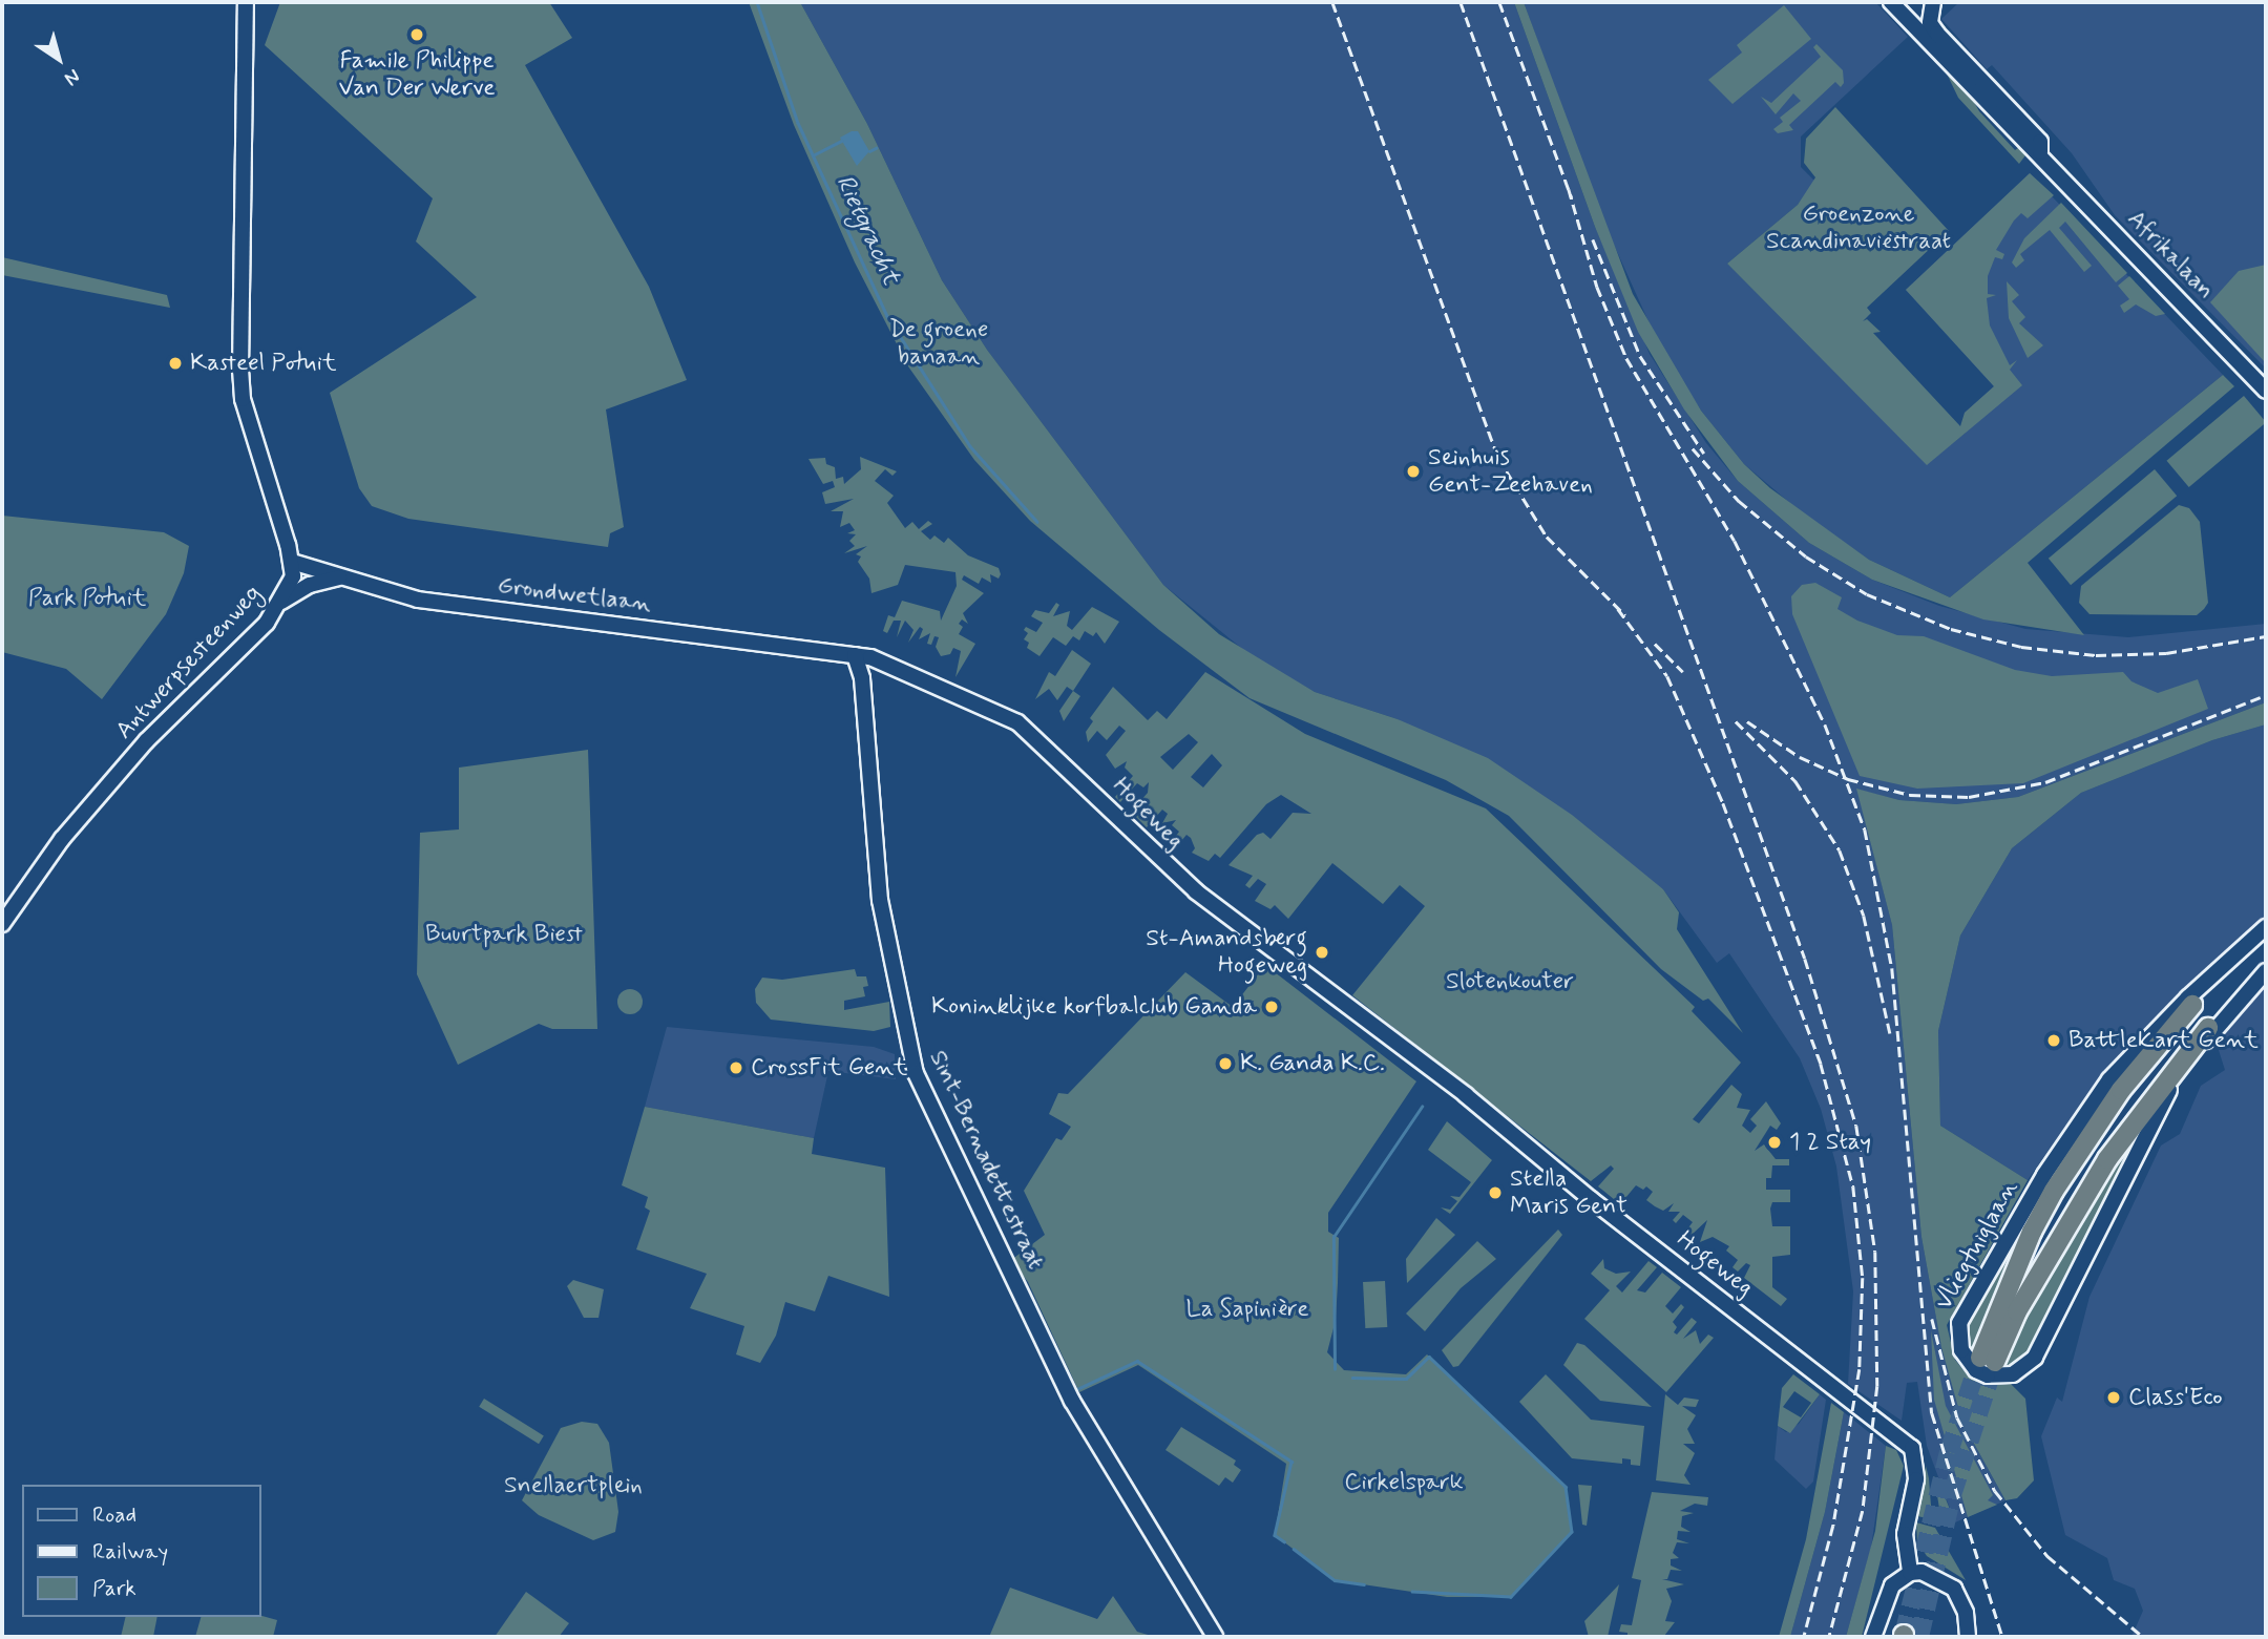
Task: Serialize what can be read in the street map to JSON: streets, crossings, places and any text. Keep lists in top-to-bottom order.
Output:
{
  "streets": {
    "street": [
      "Afrikalaan",
      "Grondwetlaan",
      "Antwerpsesteenweg",
      "Hogeweg",
      "Sint-Bernadettestraat",
      "Vliegtuiglaan"
    ]
  },
  "crossings": [
    ["Grondwetlaan", "Antwerpsesteenweg"],
    ["Grondwetlaan", "Hogeweg"],
    ["Grondwetlaan", "Sint-Bernadettestraat"],
    ["Hogeweg", "Sint-Bernadettestraat"]
  ],
  "water": ["Rietgracht"],
  "parks": [
    "Groenzone Scandinaviëstraat",
    "De groene banaan",
    "Park Potuit",
    "Buurtpark Biest",
    "Slotenkouter",
    "La Sapinière",
    "Cirkelspark",
    "Snellaertplein"
  ],
  "places": [
    "Famile Philippe Van Der Werve",
    "Kasteel Potuit",
    "Seinhuis Gent-Zeehaven",
    "St-Amandsberg Hogeweg",
    "Koninklijke korfbalclub Ganda",
    "BattleKart Gent",
    "K. Ganda K.C.",
    "CrossFit Gent",
    "1 2 Stay",
    "Stella Maris Gent",
    "Class'Eco"
  ],
  "legend": ["Road", "Railway", "Park"],
  "north": "bottom right"
}
